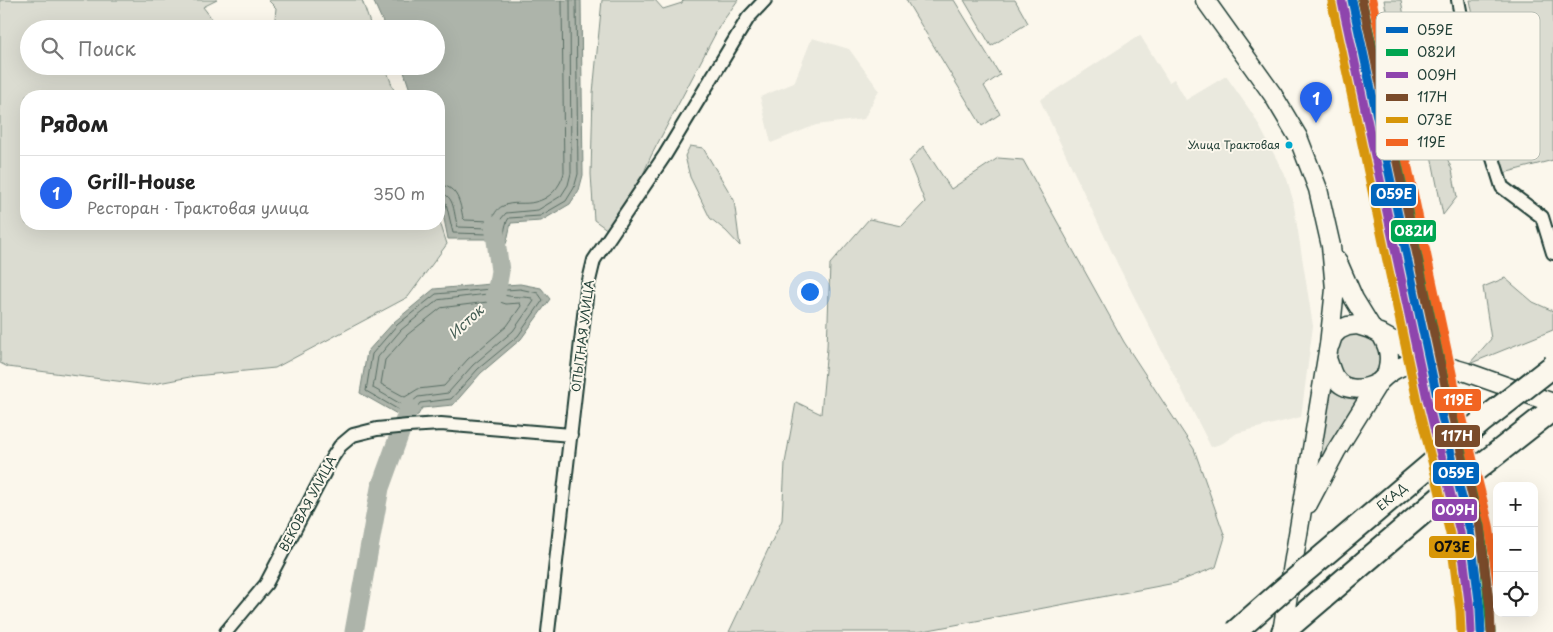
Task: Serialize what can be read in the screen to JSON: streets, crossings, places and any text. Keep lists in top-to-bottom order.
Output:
{
  "streets": {
    "highway": ["ЕКАД"],
    "street": ["ОПЫТНАЯ УЛИЦА", "ВЕКОВАЯ УЛИЦА"]
  },
  "crossings": [
    ["ОПЫТНАЯ УЛИЦА", "ВЕКОВАЯ УЛИЦА"]
  ],
  "water": ["Исток"],
  "places": ["Улица Трактовая"],
  "lines": [
    "transit line 059Е",
    "transit line 082И",
    "transit line 117Н",
    "transit line 119Е",
    "transit line 009Н",
    "transit line 073Е"
  ],
  "legend": [
    "059Е",
    "082И",
    "009Н",
    "117Н",
    "073Е",
    "119Е"
  ],
  "page": {
    "search": "Поиск",
    "pins": "1",
    "heading": "Рядом",
    "list": [
      {
        "mark": "1",
        "name": "Grill-House",
        "note": "Ресторан · Трактовая улица",
        "value": "350 m"
      }
    ],
    "map_buttons": ["+", "−"]
  }
}
